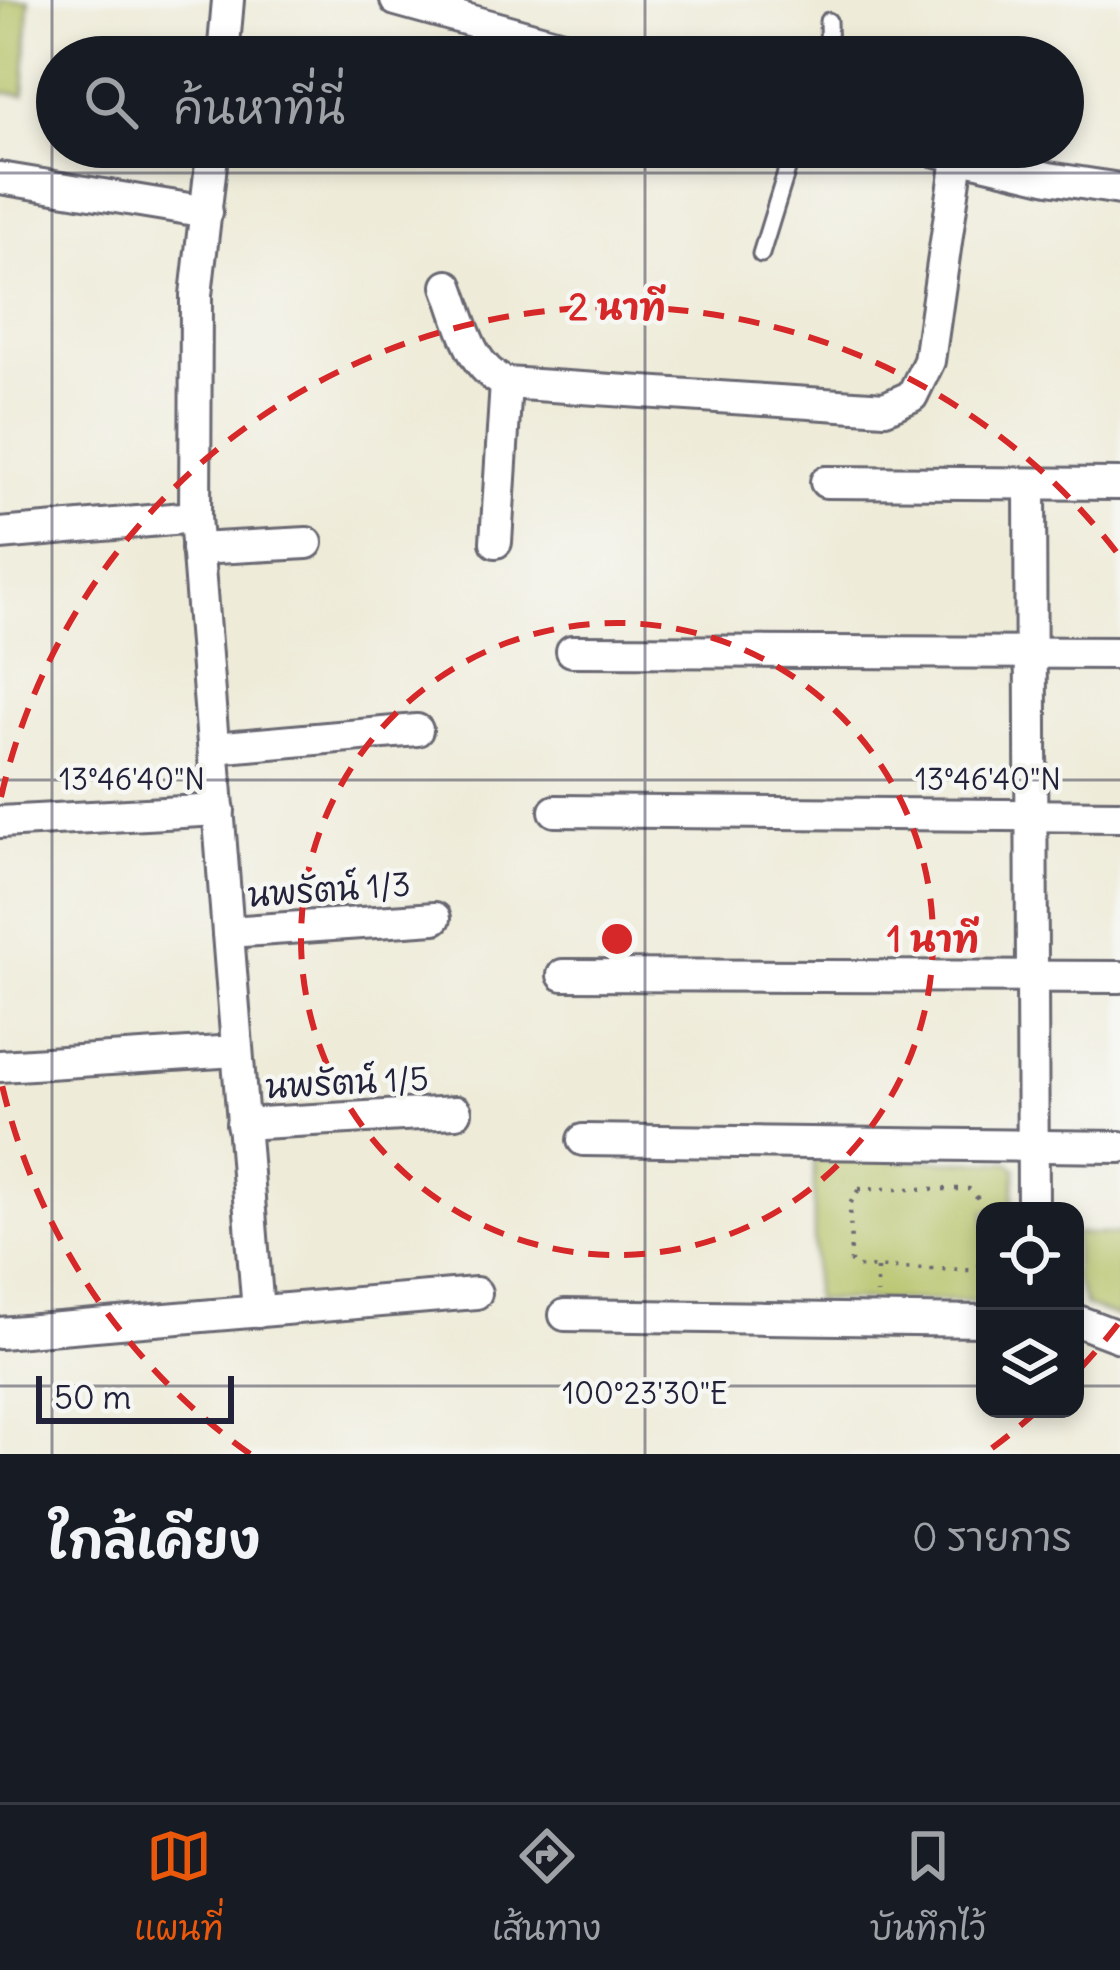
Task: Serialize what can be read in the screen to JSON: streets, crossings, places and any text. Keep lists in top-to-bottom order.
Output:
{
  "streets": {
    "street": ["นพรัตน์ 1/3", "นพรัตน์ 1/5"]
  },
  "scale_bar": "50 m",
  "page": {
    "search": "ค้นหาที่นี่",
    "scale": "50 m",
    "heading": ["ใกล้เคียง", "0 รายการ"],
    "nav": ["แผนที่", "เส้นทาง", "บันทึกไว้"]
  },
  "coordinates": ["13°46'40\"N", "100°23'30\"E"],
  "rings": ["2 นาที", "1 นาที"]
}
